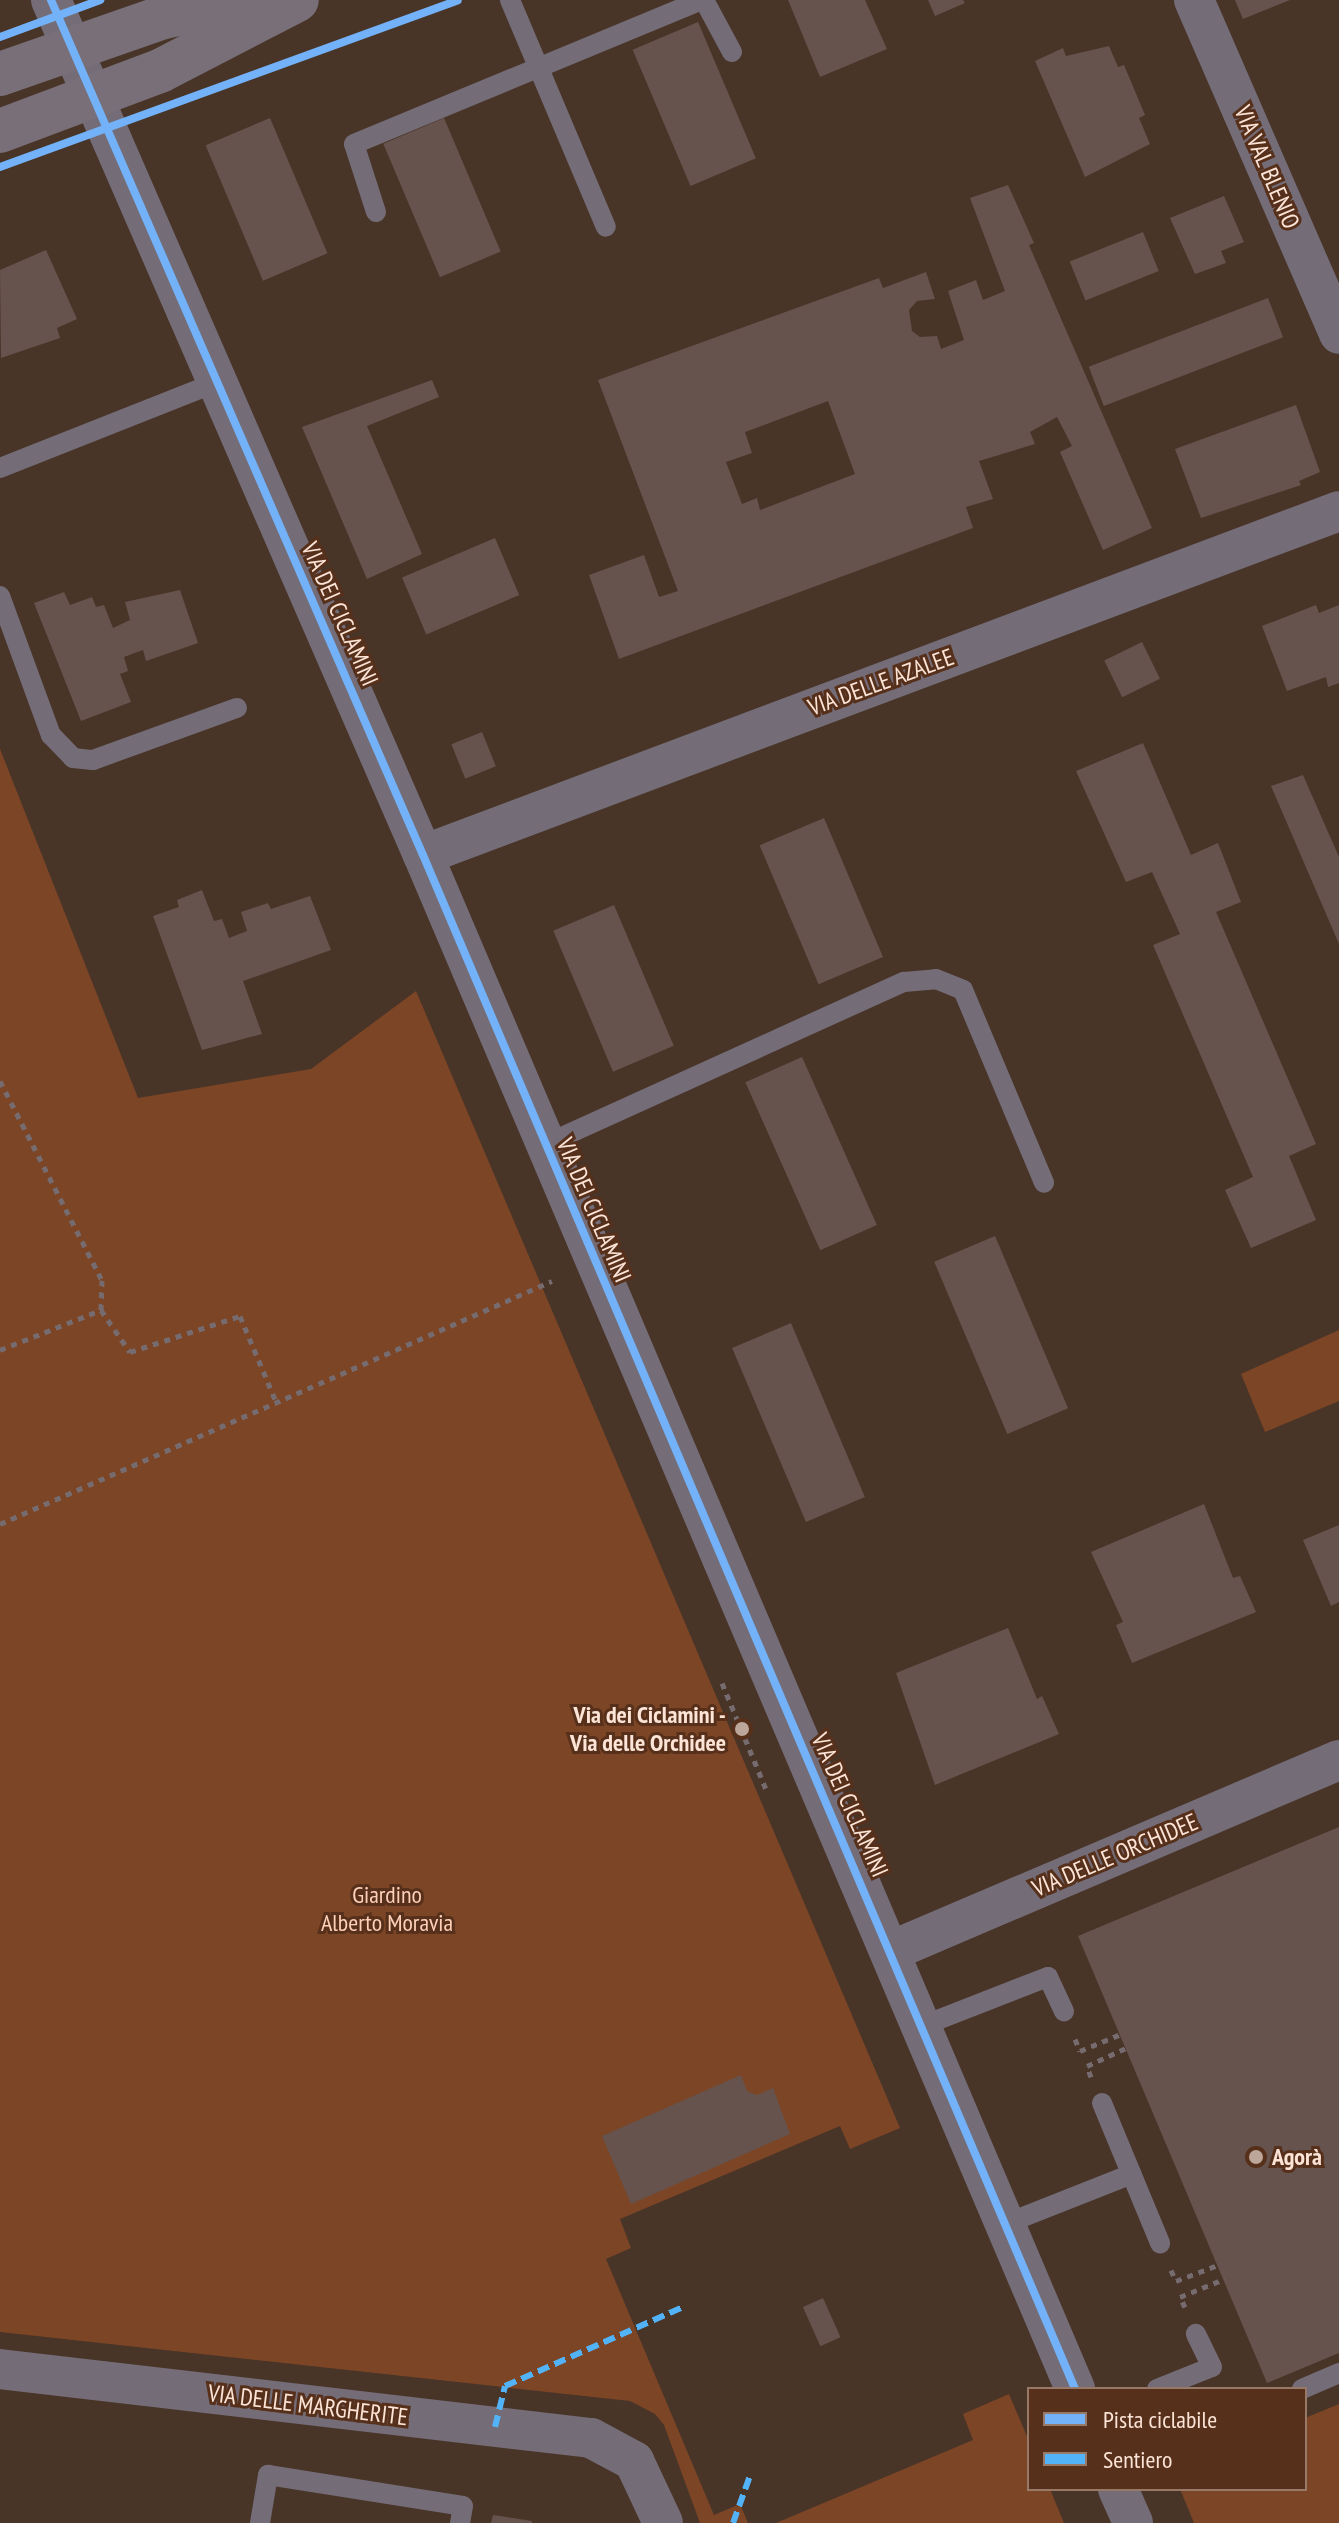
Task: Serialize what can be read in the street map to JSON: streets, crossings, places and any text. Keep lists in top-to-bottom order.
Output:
{
  "streets": {
    "street": [
      "VIA VAL BLENIO",
      "VIA DEI CICLAMINI",
      "VIA DELLE AZALEE",
      "VIA DELLE ORCHIDEE",
      "VIA DELLE MARGHERITE"
    ]
  },
  "crossings": [
    ["VIA DEI CICLAMINI", "VIA DELLE AZALEE"],
    ["VIA DEI CICLAMINI", "VIA DELLE ORCHIDEE"]
  ],
  "parks": ["Giardino Alberto Moravia"],
  "places": ["Via dei Ciclamini - Via delle Orchidee", "Agorà"],
  "legend": ["Pista ciclabile", "Sentiero"]
}
